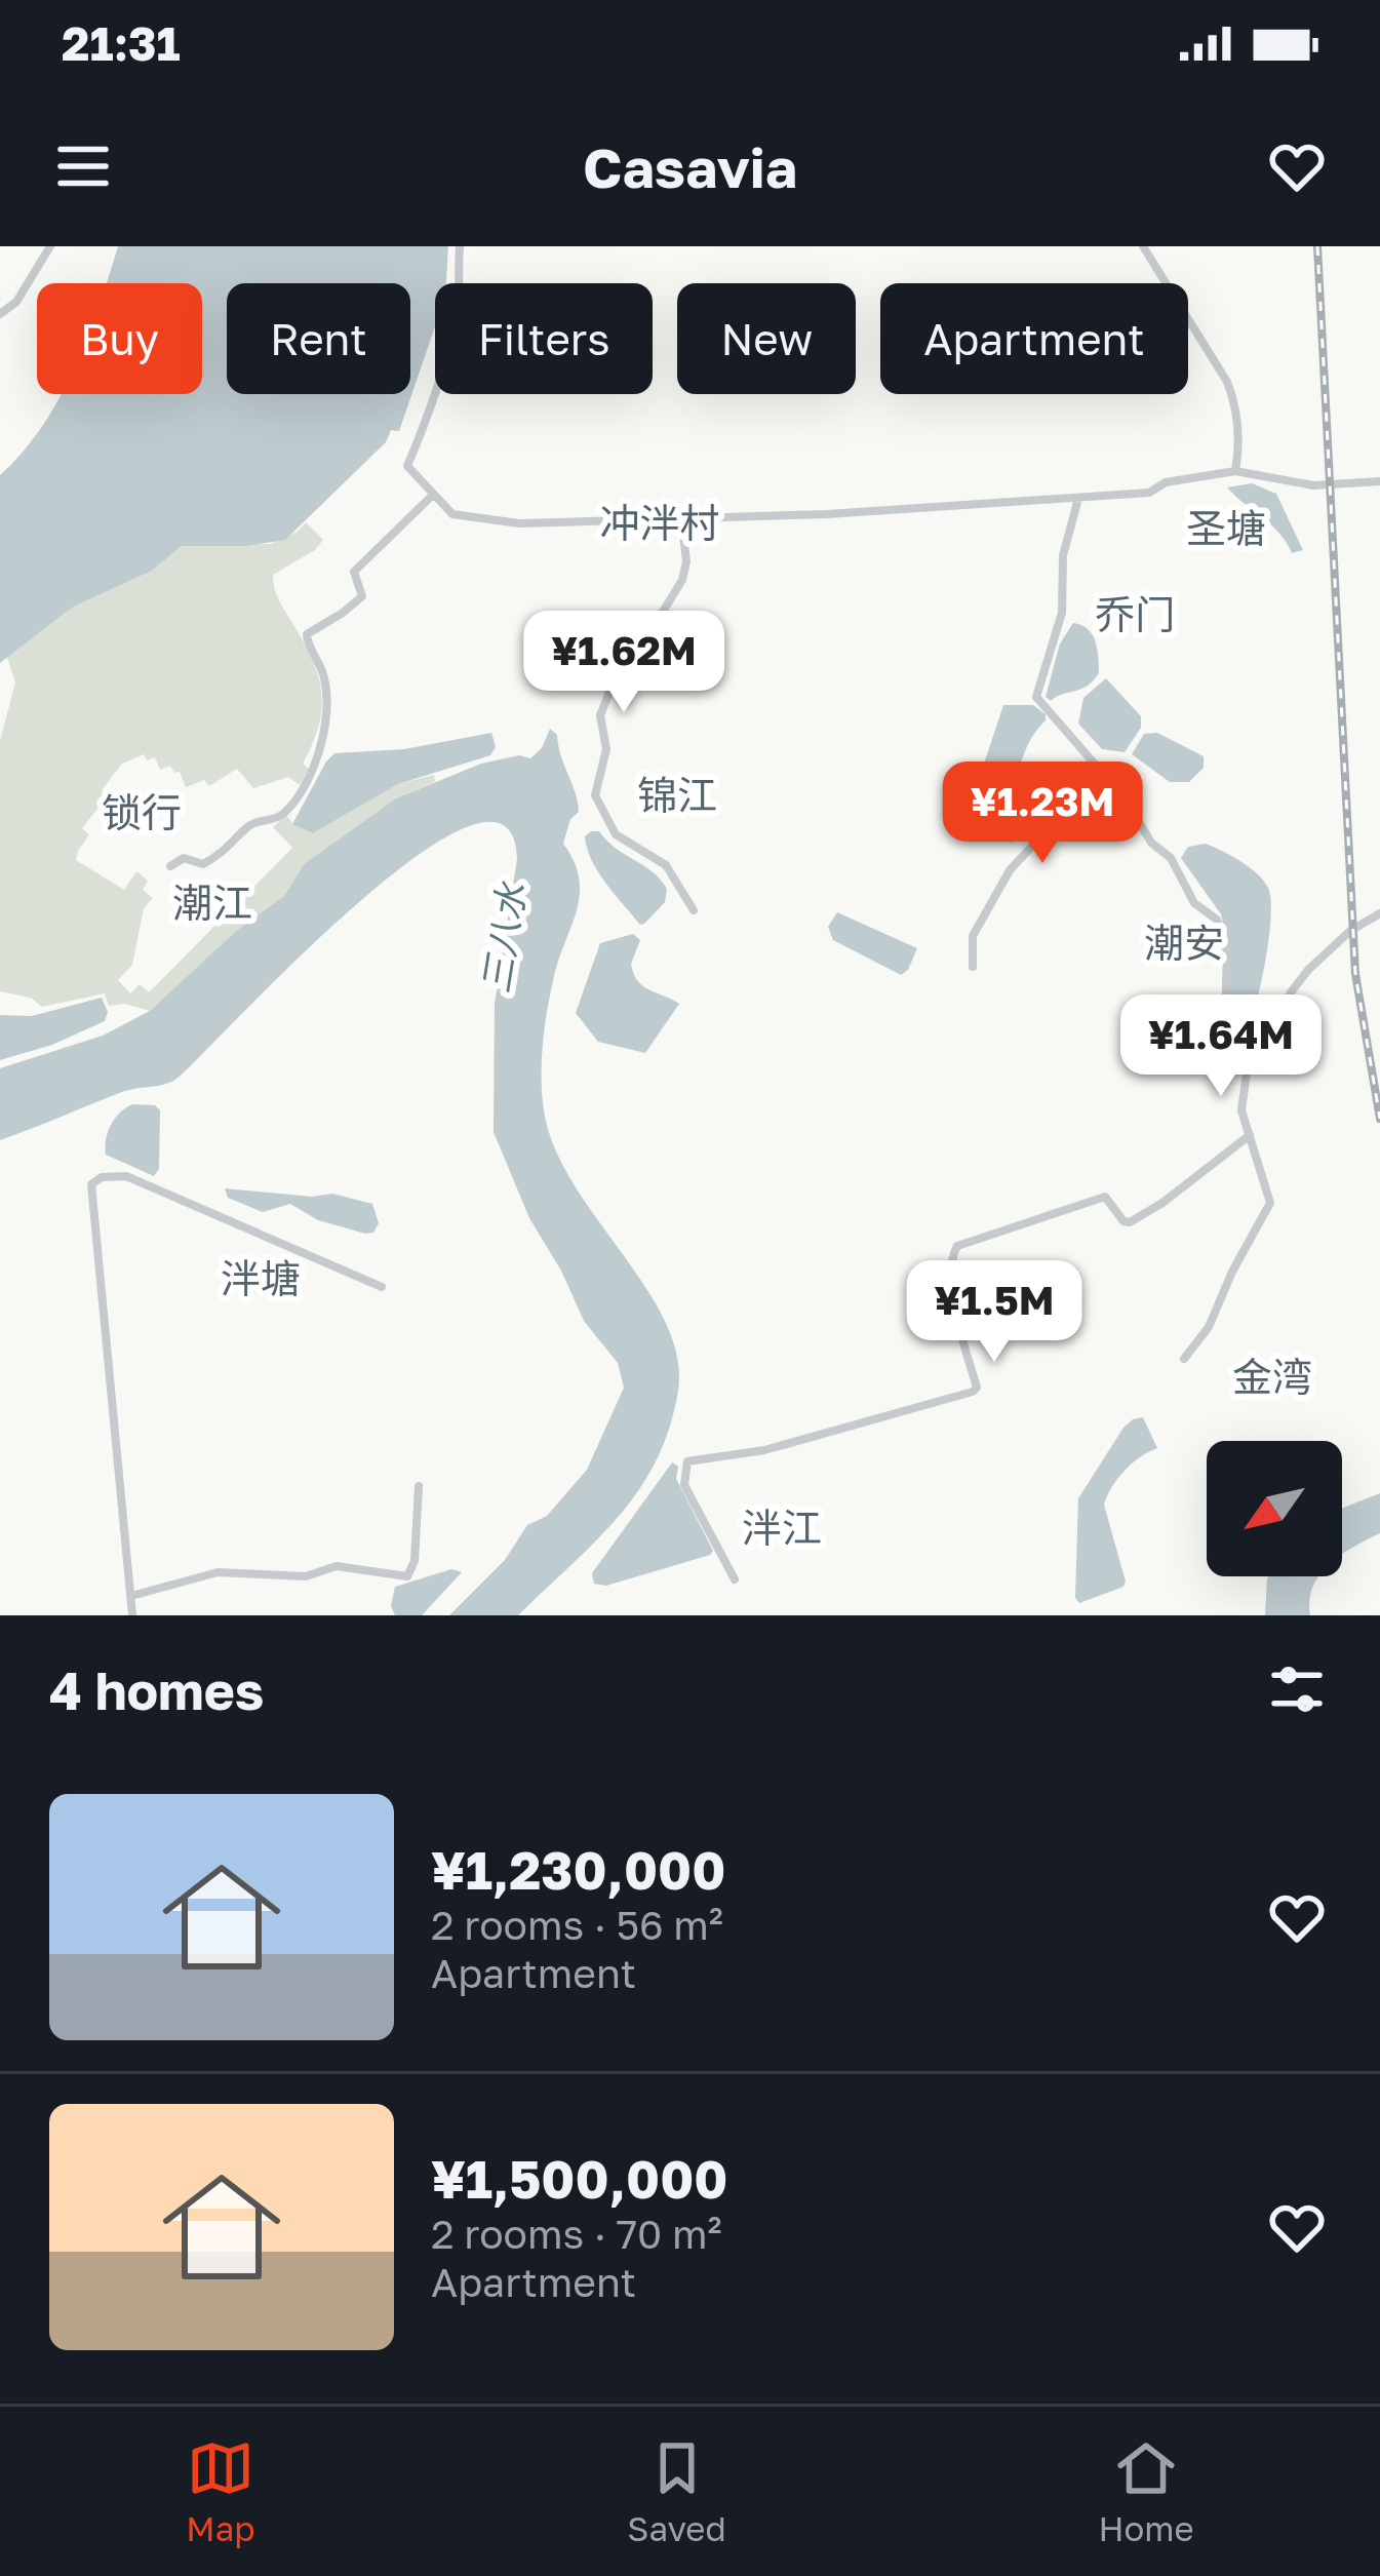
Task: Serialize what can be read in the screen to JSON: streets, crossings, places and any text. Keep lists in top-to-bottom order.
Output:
{
  "districts": [
    "冲泮村",
    "圣塘",
    "乔门",
    "锦江",
    "锁行",
    "潮江",
    "潮安",
    "泮塘",
    "金湾",
    "泮江"
  ],
  "water": ["三八水"],
  "north": "bottom left",
  "page": {
    "status": "21:31",
    "header": "Casavia",
    "chip": [
      "Buy",
      "Rent",
      "Filters",
      "New",
      "Apartment"
    ],
    "price": [
      "¥1.62M",
      "¥1.23M",
      "¥1.64M",
      "¥1.5M"
    ],
    "heading": "4 homes",
    "list": [
      {
        "name": "¥1,230,000",
        "note": "2 rooms · 56 m² · Apartment"
      },
      {
        "name": "¥1,500,000",
        "note": "2 rooms · 70 m² · Apartment"
      }
    ],
    "tabs": ["Map", "Saved", "Home"]
  }
}
